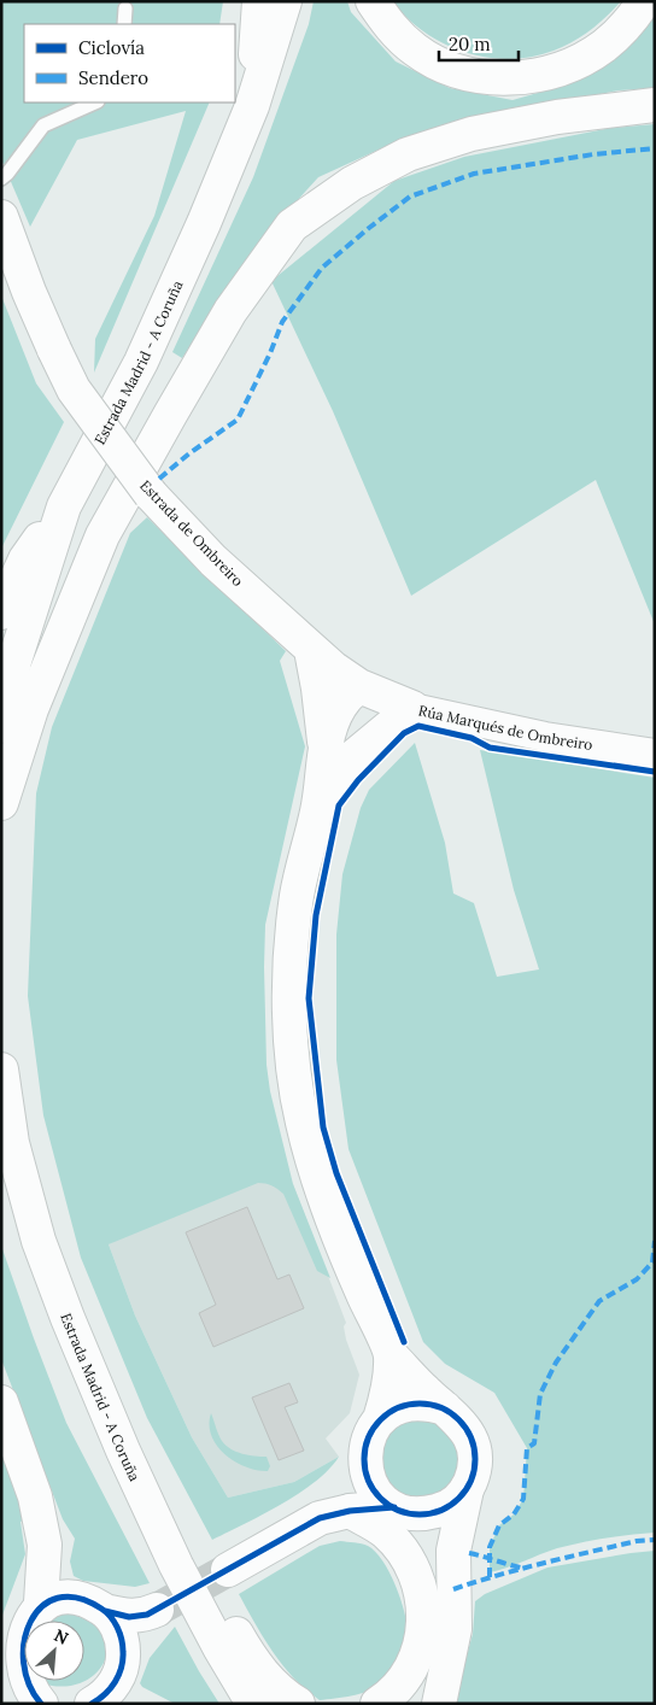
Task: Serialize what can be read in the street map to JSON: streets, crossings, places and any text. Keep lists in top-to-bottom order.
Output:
{
  "streets": {
    "main road": ["Estrada Madrid - A Coruña", "Estrada de Ombreiro", "Rúa Marqués de Ombreiro"]
  },
  "crossings": [
    ["Estrada de Ombreiro", "Rúa Marqués de Ombreiro"]
  ],
  "legend": ["Ciclovía", "Sendero"],
  "scale_bar": "20 m",
  "north": "top right"
}
